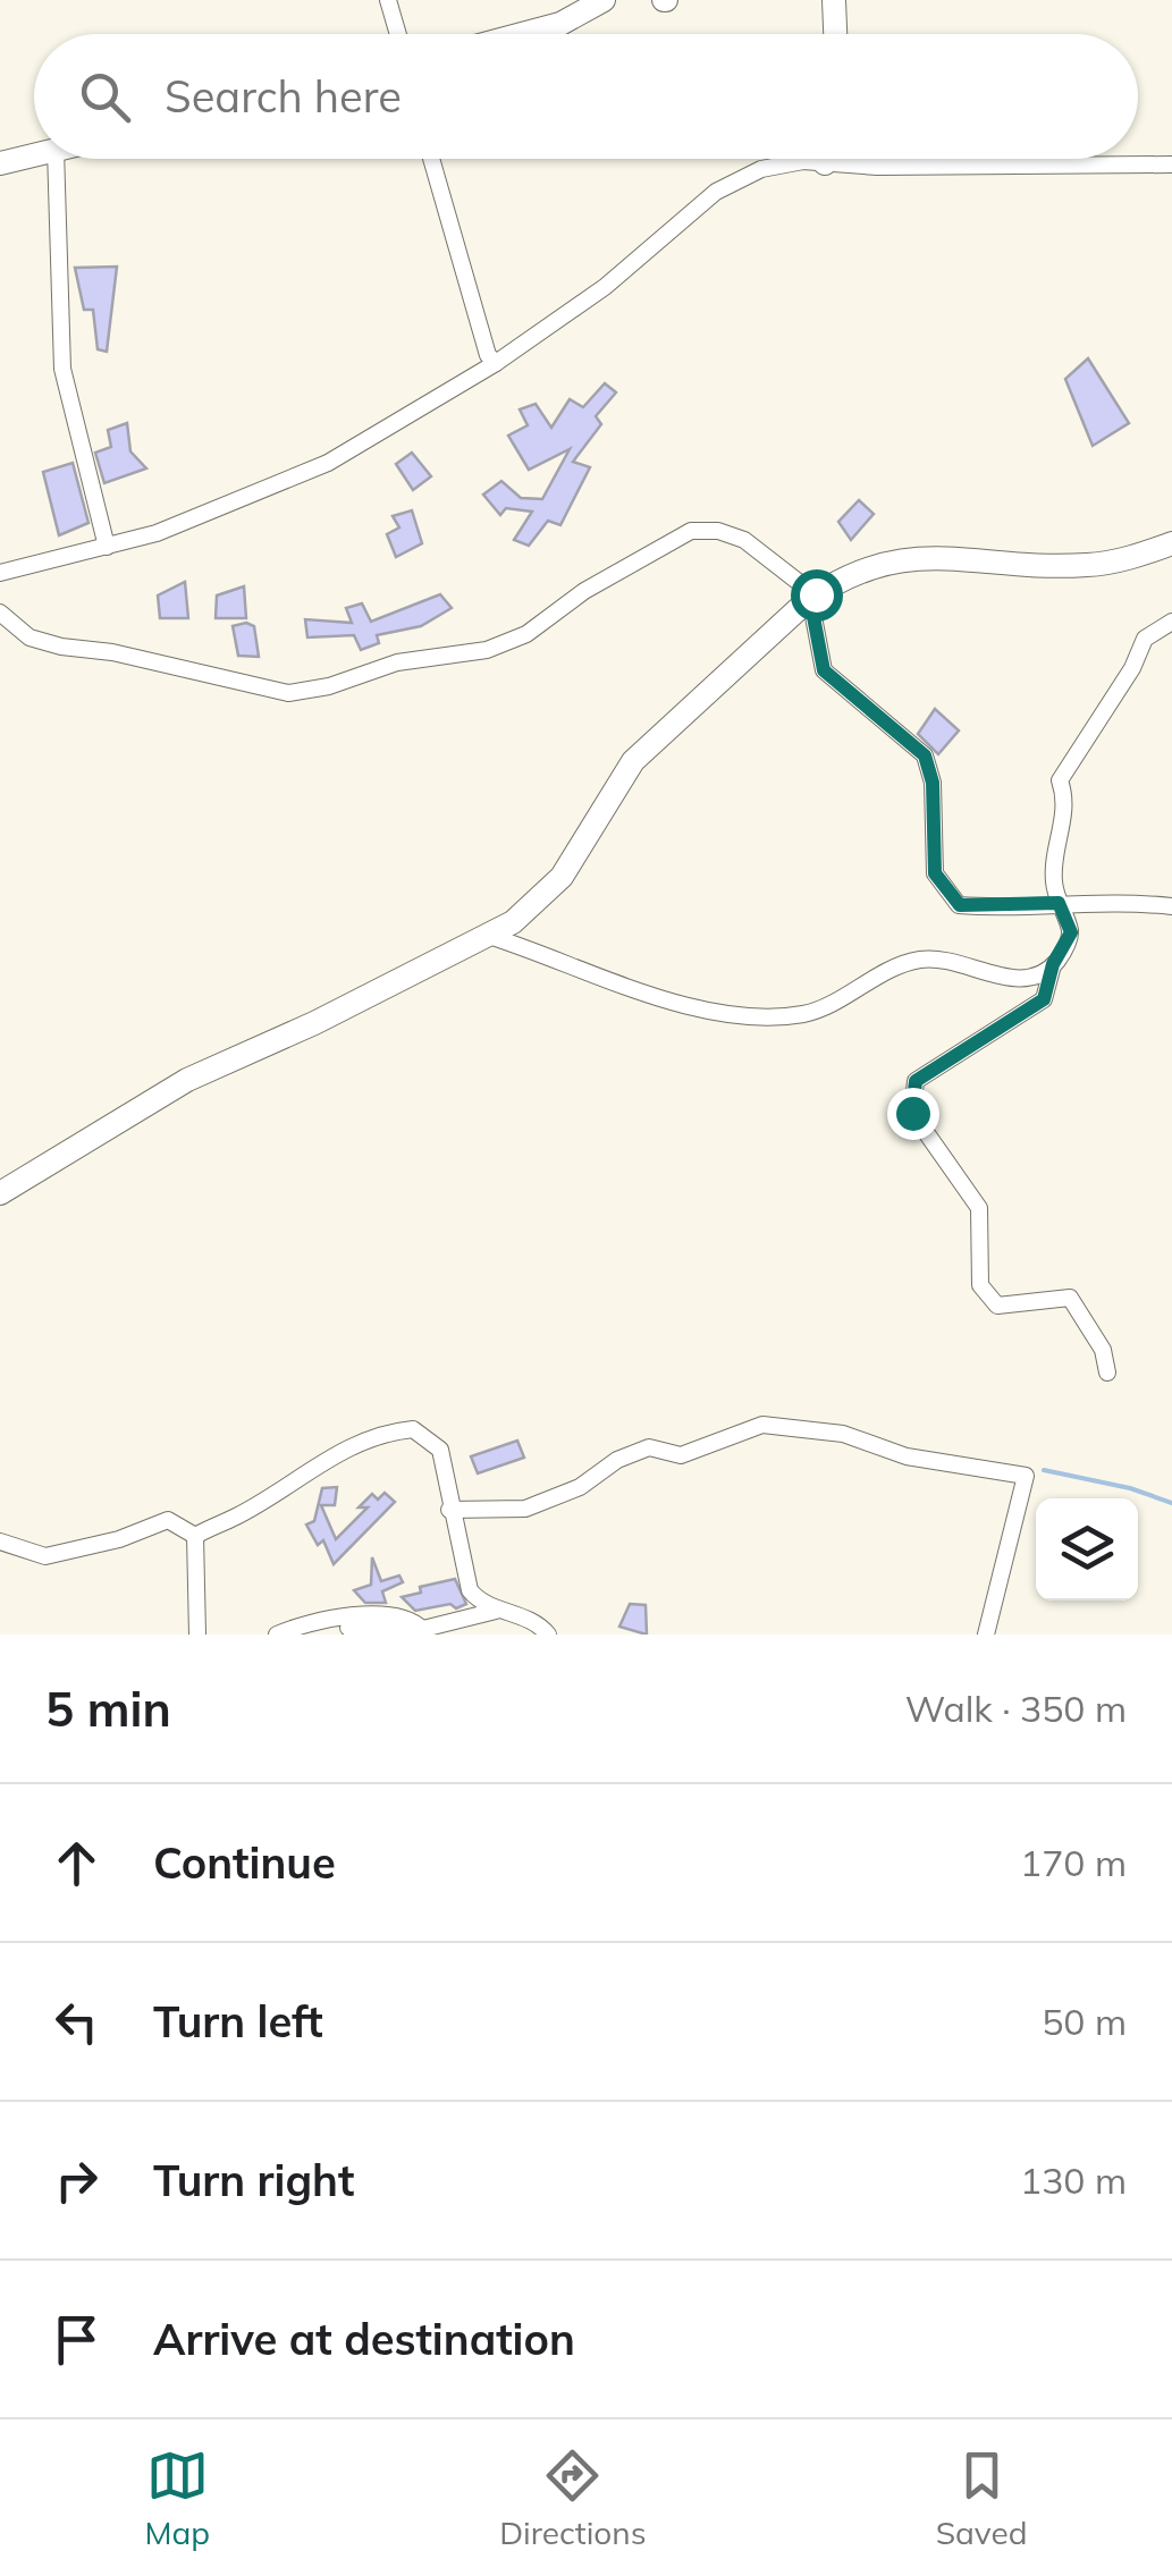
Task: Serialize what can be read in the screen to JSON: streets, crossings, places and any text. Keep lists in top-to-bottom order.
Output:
{
  "page": {
    "search": "Search here",
    "heading": ["5 min", "Walk · 350 m"],
    "list": [
      ["Continue", "170 m"],
      ["Turn left", "50 m"],
      ["Turn right", "130 m"],
      "Arrive at destination"
    ],
    "nav": ["Map", "Directions", "Saved"]
  }
}
